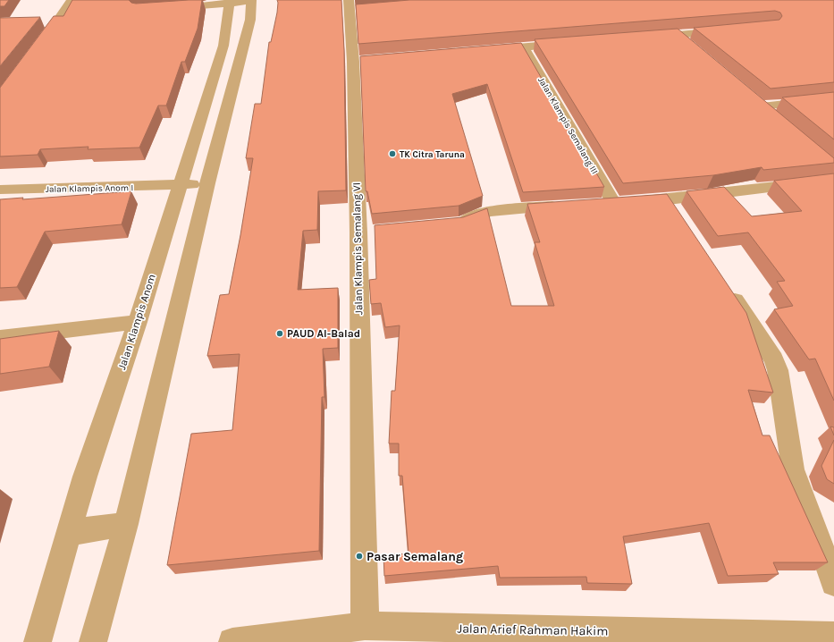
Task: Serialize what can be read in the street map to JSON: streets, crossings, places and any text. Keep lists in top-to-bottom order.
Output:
{
  "streets": {
    "street": [
      "Jalan Klampis Semalang III",
      "Jalan Klampis Anom I",
      "Jalan Klampis Semalang VI",
      "Jalan Klampis Anom",
      "Jalan Arief Rahman Hakim"
    ]
  },
  "crossings": [
    ["Jalan Klampis Anom I", "Jalan Klampis Anom"],
    ["Jalan Klampis Semalang VI", "Jalan Arief Rahman Hakim"]
  ],
  "places": ["TK Citra Taruna", "PAUD Al-Balad", "Pasar Semalang"]
}
